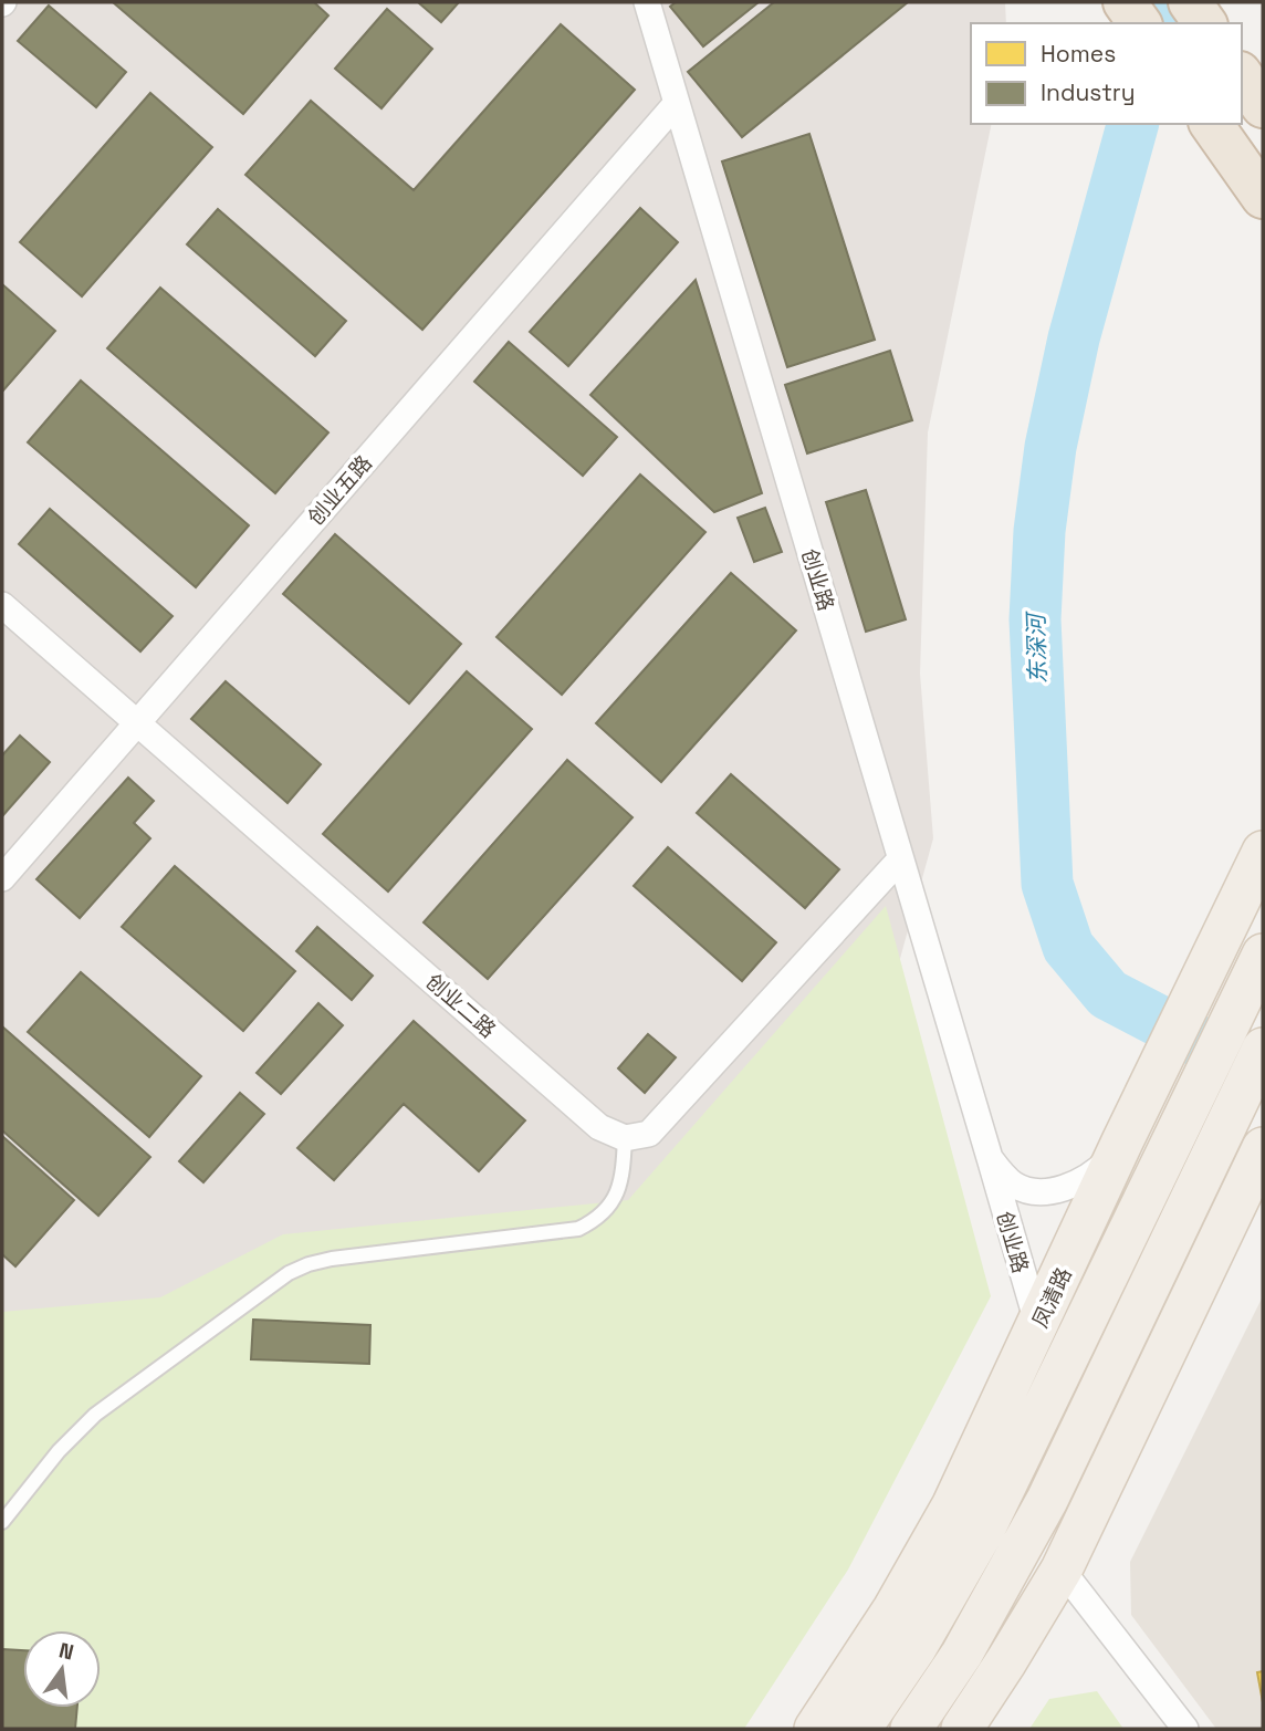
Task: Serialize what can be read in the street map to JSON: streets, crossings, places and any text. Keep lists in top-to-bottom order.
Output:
{
  "streets": {
    "main road": ["凤清路"],
    "street": ["创业五路", "创业路", "创业二路"]
  },
  "crossings": [
    ["创业五路", "创业路"],
    ["创业五路", "创业二路"],
    ["创业路", "凤清路"]
  ],
  "water": ["东深河"],
  "legend": ["Homes", "Industry"],
  "north": "top"
}
